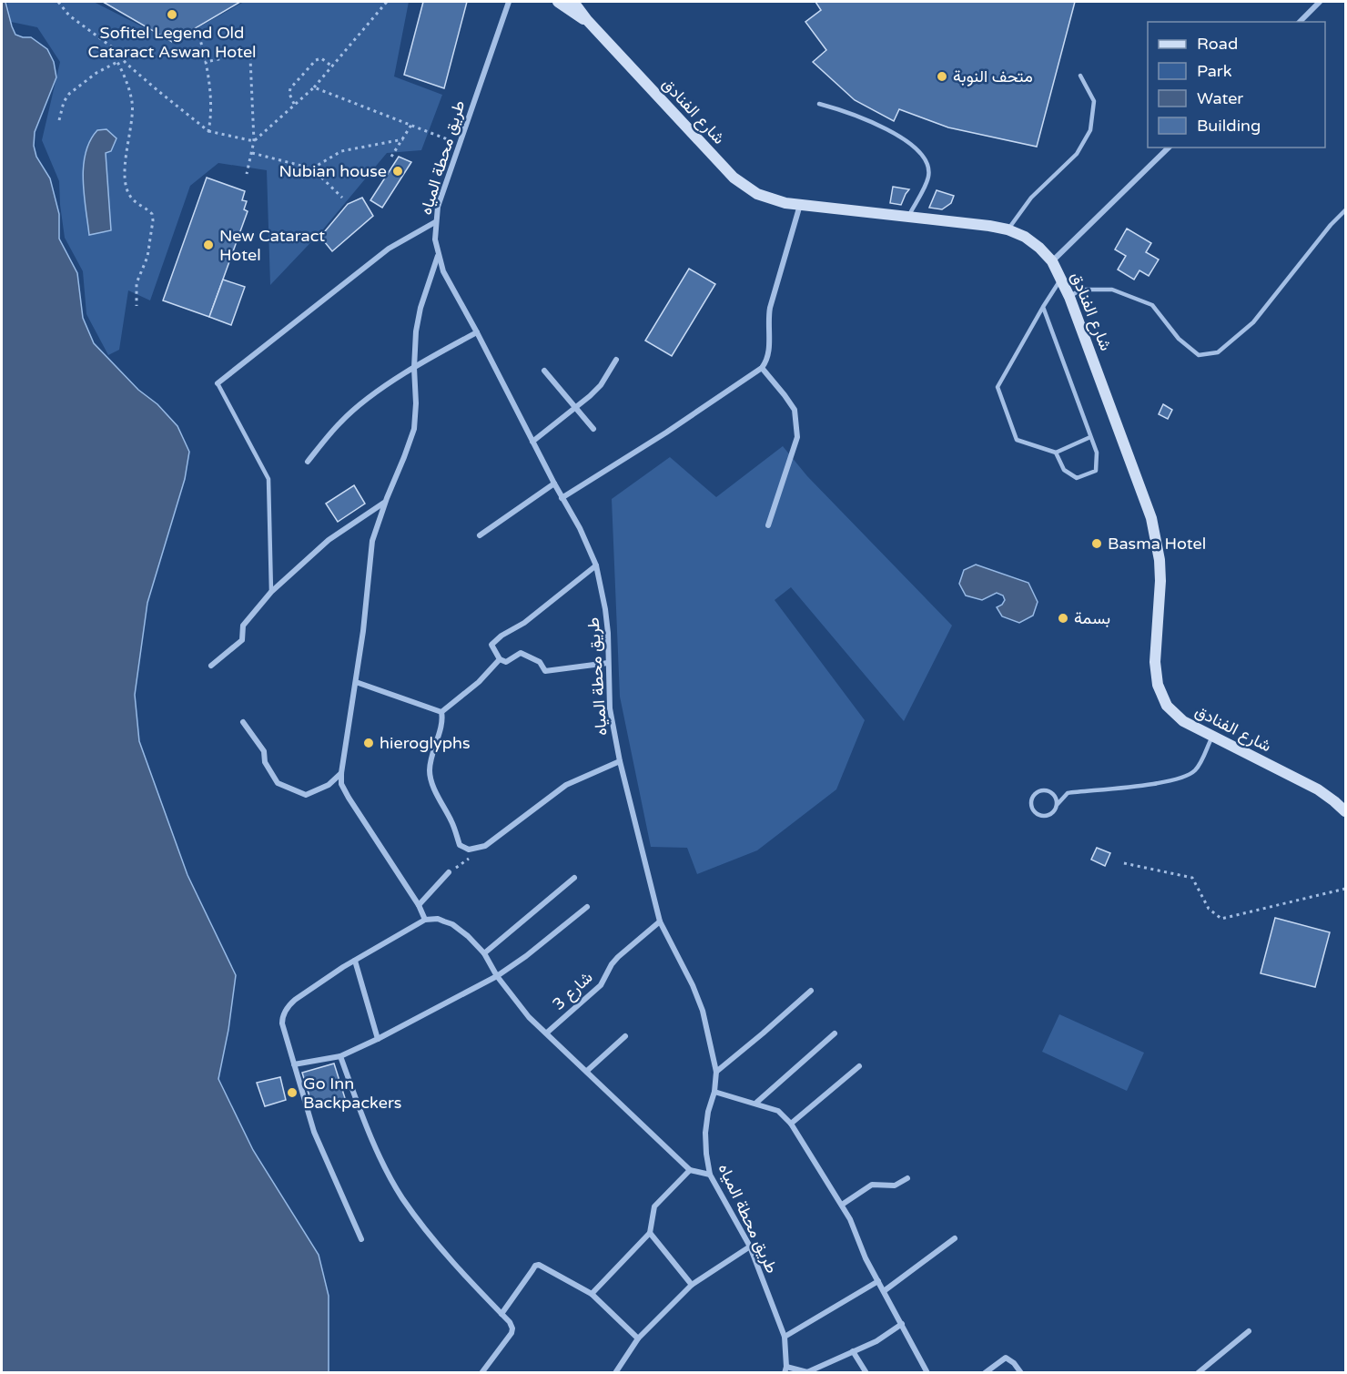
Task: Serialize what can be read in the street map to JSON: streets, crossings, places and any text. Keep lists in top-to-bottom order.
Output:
{
  "streets": {
    "street": ["شارع الفنادق", "طريق محطة المياه", "شارع 3"]
  },
  "crossings": [
    ["طريق محطة المياه", "شارع 3"]
  ],
  "places": [
    "Sofitel Legend Old Cataract Aswan Hotel",
    "متحف النوبة",
    "Nubian house",
    "New Cataract Hotel",
    "Basma Hotel",
    "بسمة",
    "hieroglyphs",
    "Go Inn Backpackers"
  ],
  "legend": [
    "Road",
    "Park",
    "Water",
    "Building"
  ]
}
